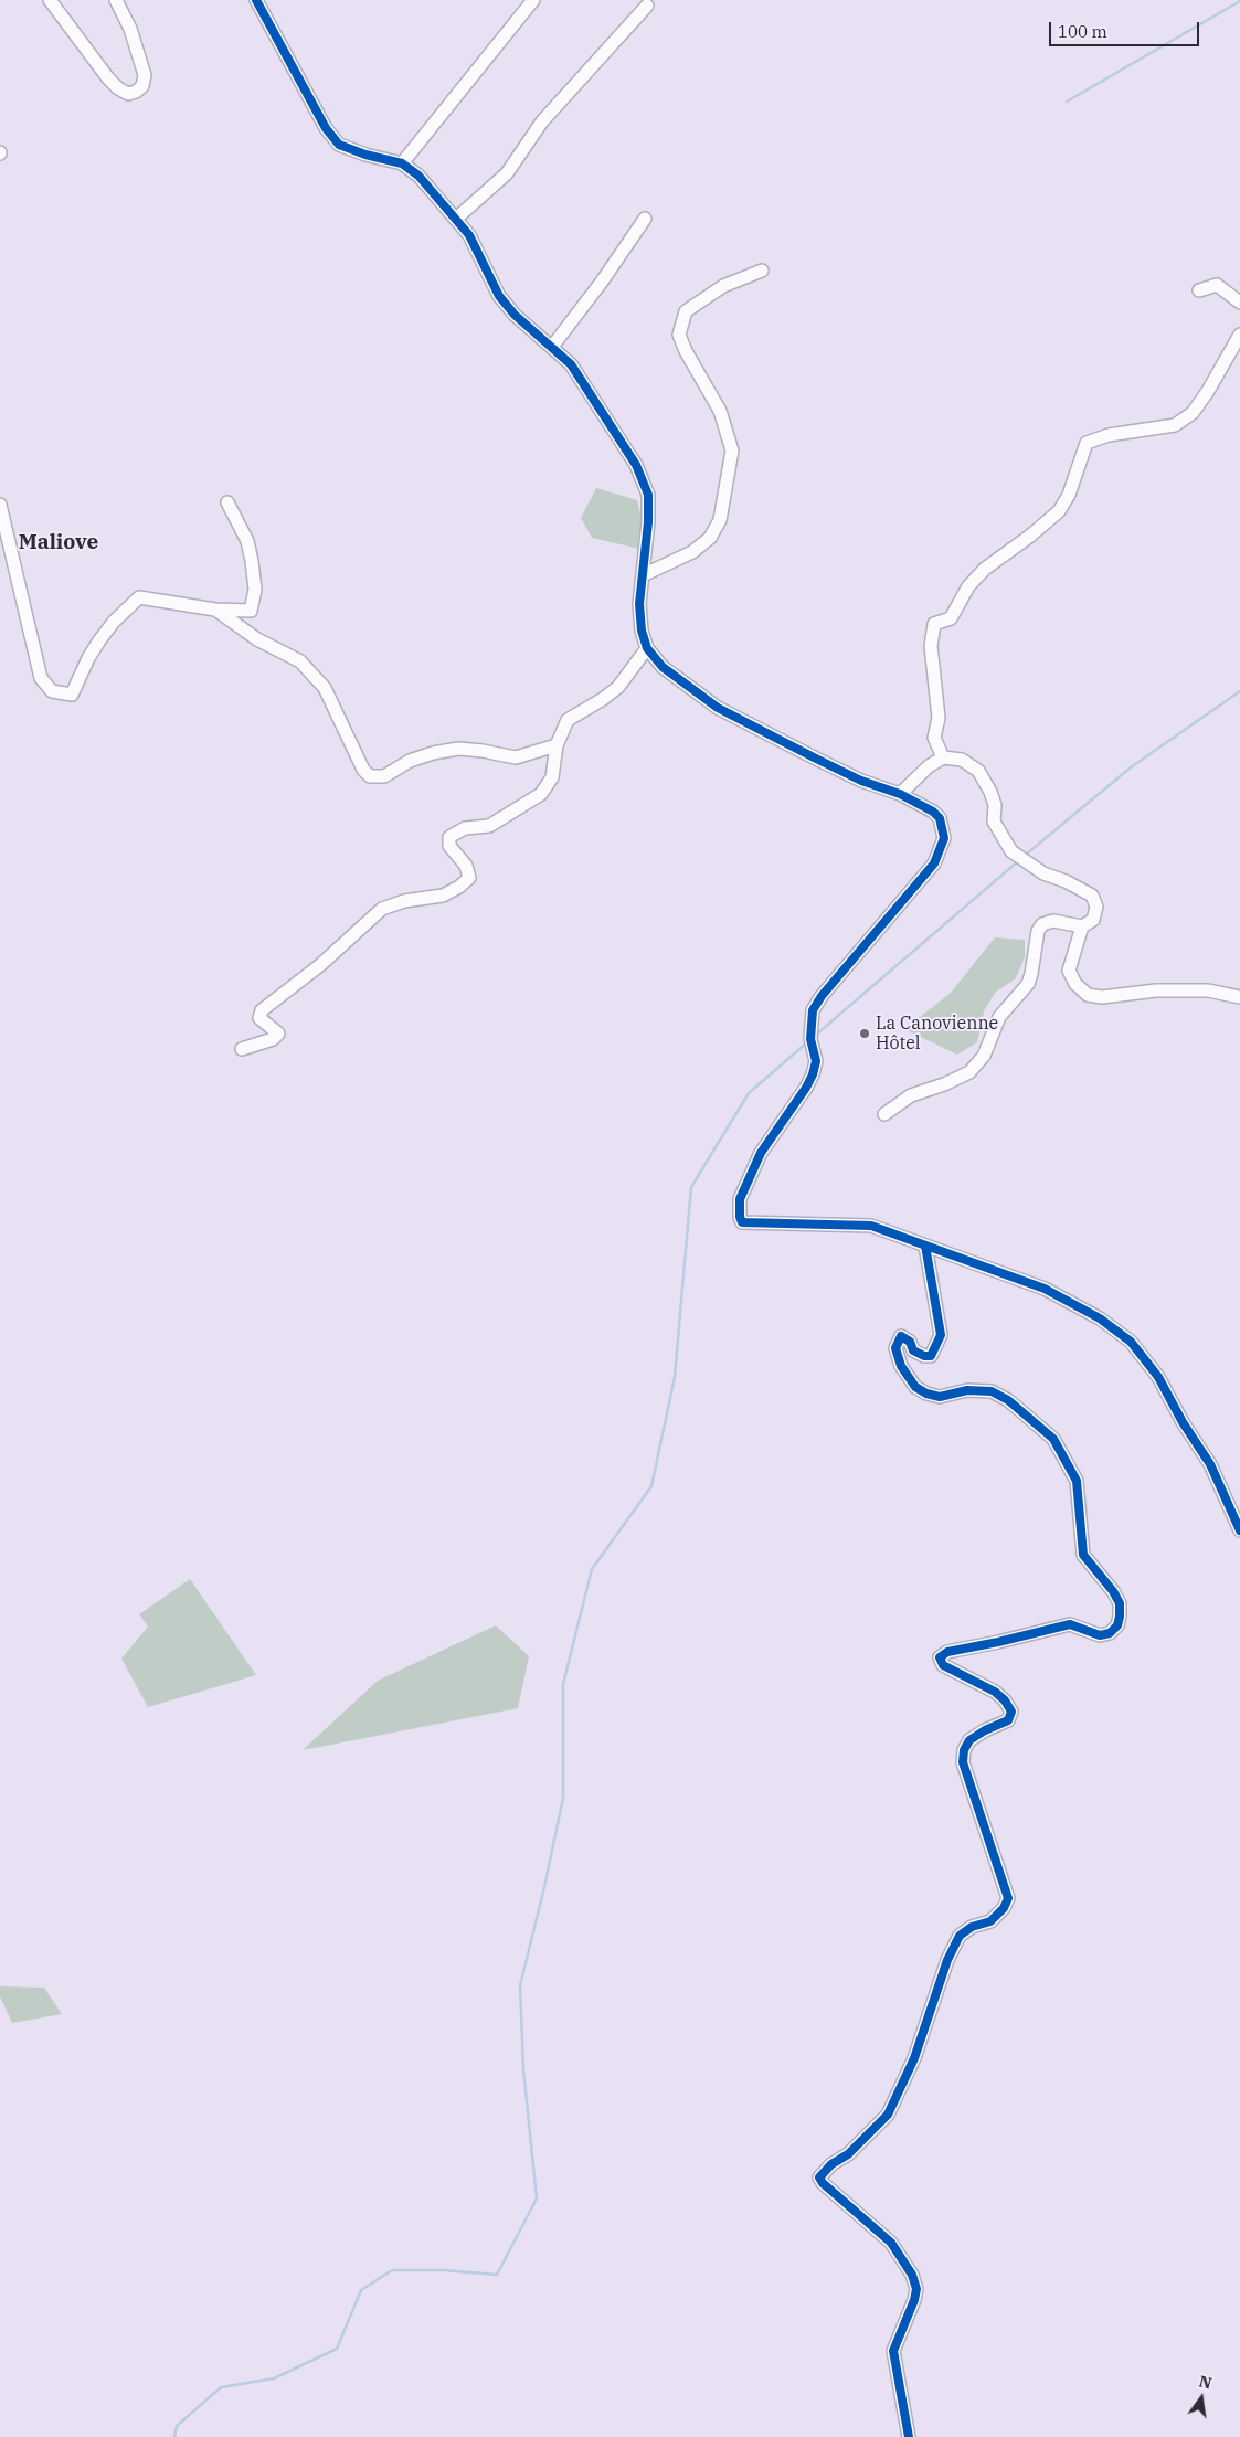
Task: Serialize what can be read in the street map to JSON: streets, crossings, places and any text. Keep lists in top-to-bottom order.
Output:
{
  "districts": ["Maliove"],
  "places": ["La Canovienne Hôtel"],
  "scale_bar": "100 m",
  "north": "top"
}
